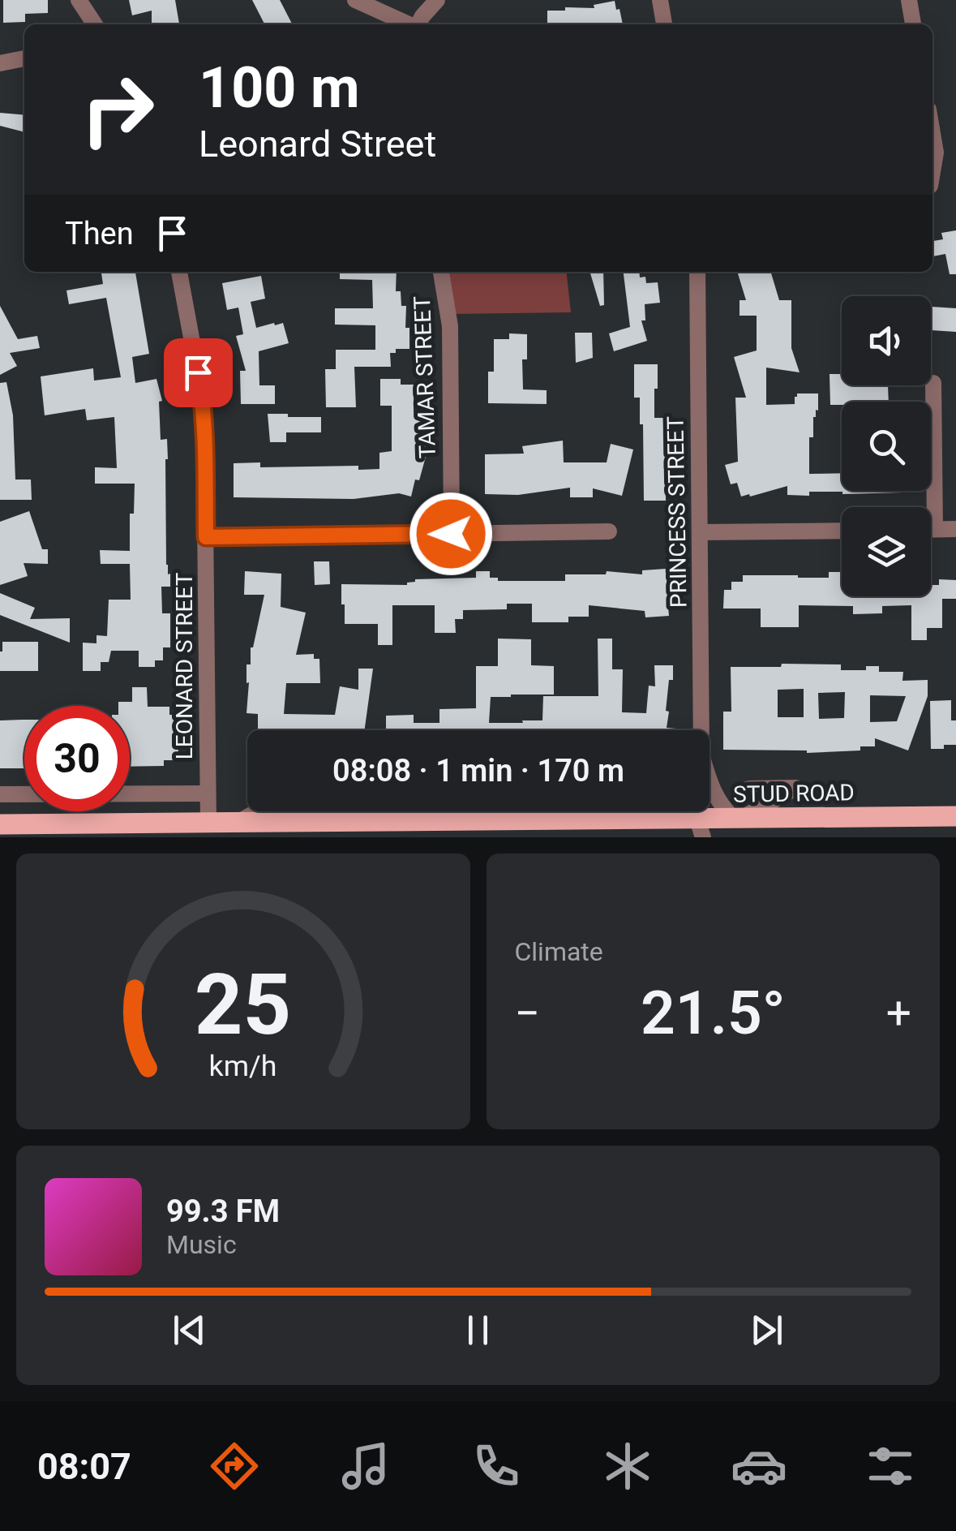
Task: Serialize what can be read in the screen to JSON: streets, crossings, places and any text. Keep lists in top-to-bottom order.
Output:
{
  "streets": {
    "main road": ["STUD ROAD"],
    "street": ["TAMAR STREET", "PRINCESS STREET", "LEONARD STREET"]
  },
  "crossings": [
    ["PRINCESS STREET", "STUD ROAD"],
    ["LEONARD STREET", "STUD ROAD"]
  ],
  "page": {
    "turn": ["100 m", "Leonard Street"],
    "then": "Then",
    "limit": "30",
    "trip": "08:08 · 1 min · 170 m",
    "tile": "Climate",
    "heat": ["−", "21.5°", "+"],
    "song": ["99.3 FM", "Music"],
    "tabs": "08:07",
    "gauge": ["25", "km/h"]
  }
}
